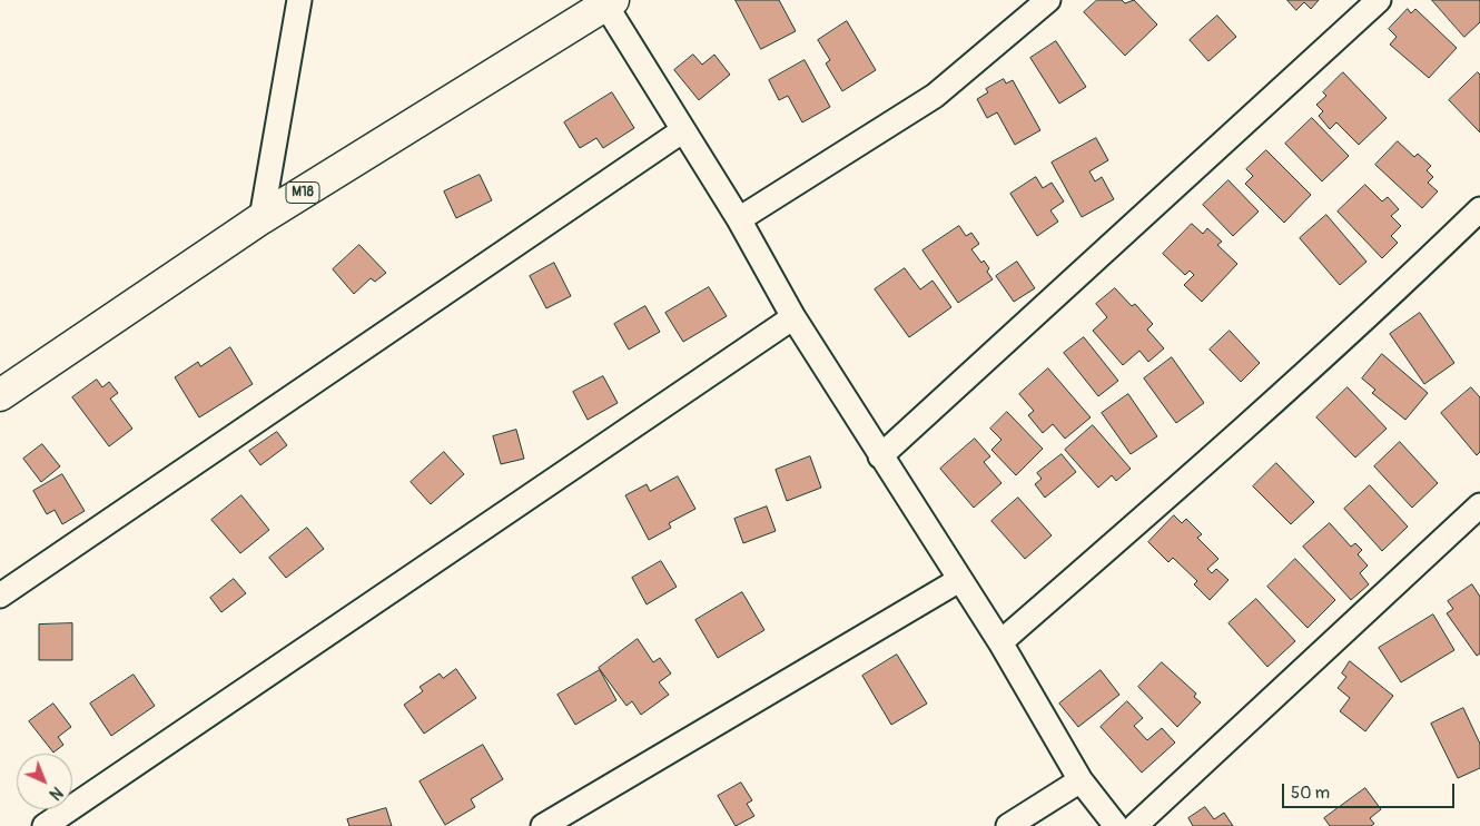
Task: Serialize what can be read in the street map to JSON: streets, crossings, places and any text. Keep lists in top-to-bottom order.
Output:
{
  "streets": {
    "main road": ["M18"]
  },
  "scale_bar": "50 m",
  "north": "bottom right"
}
